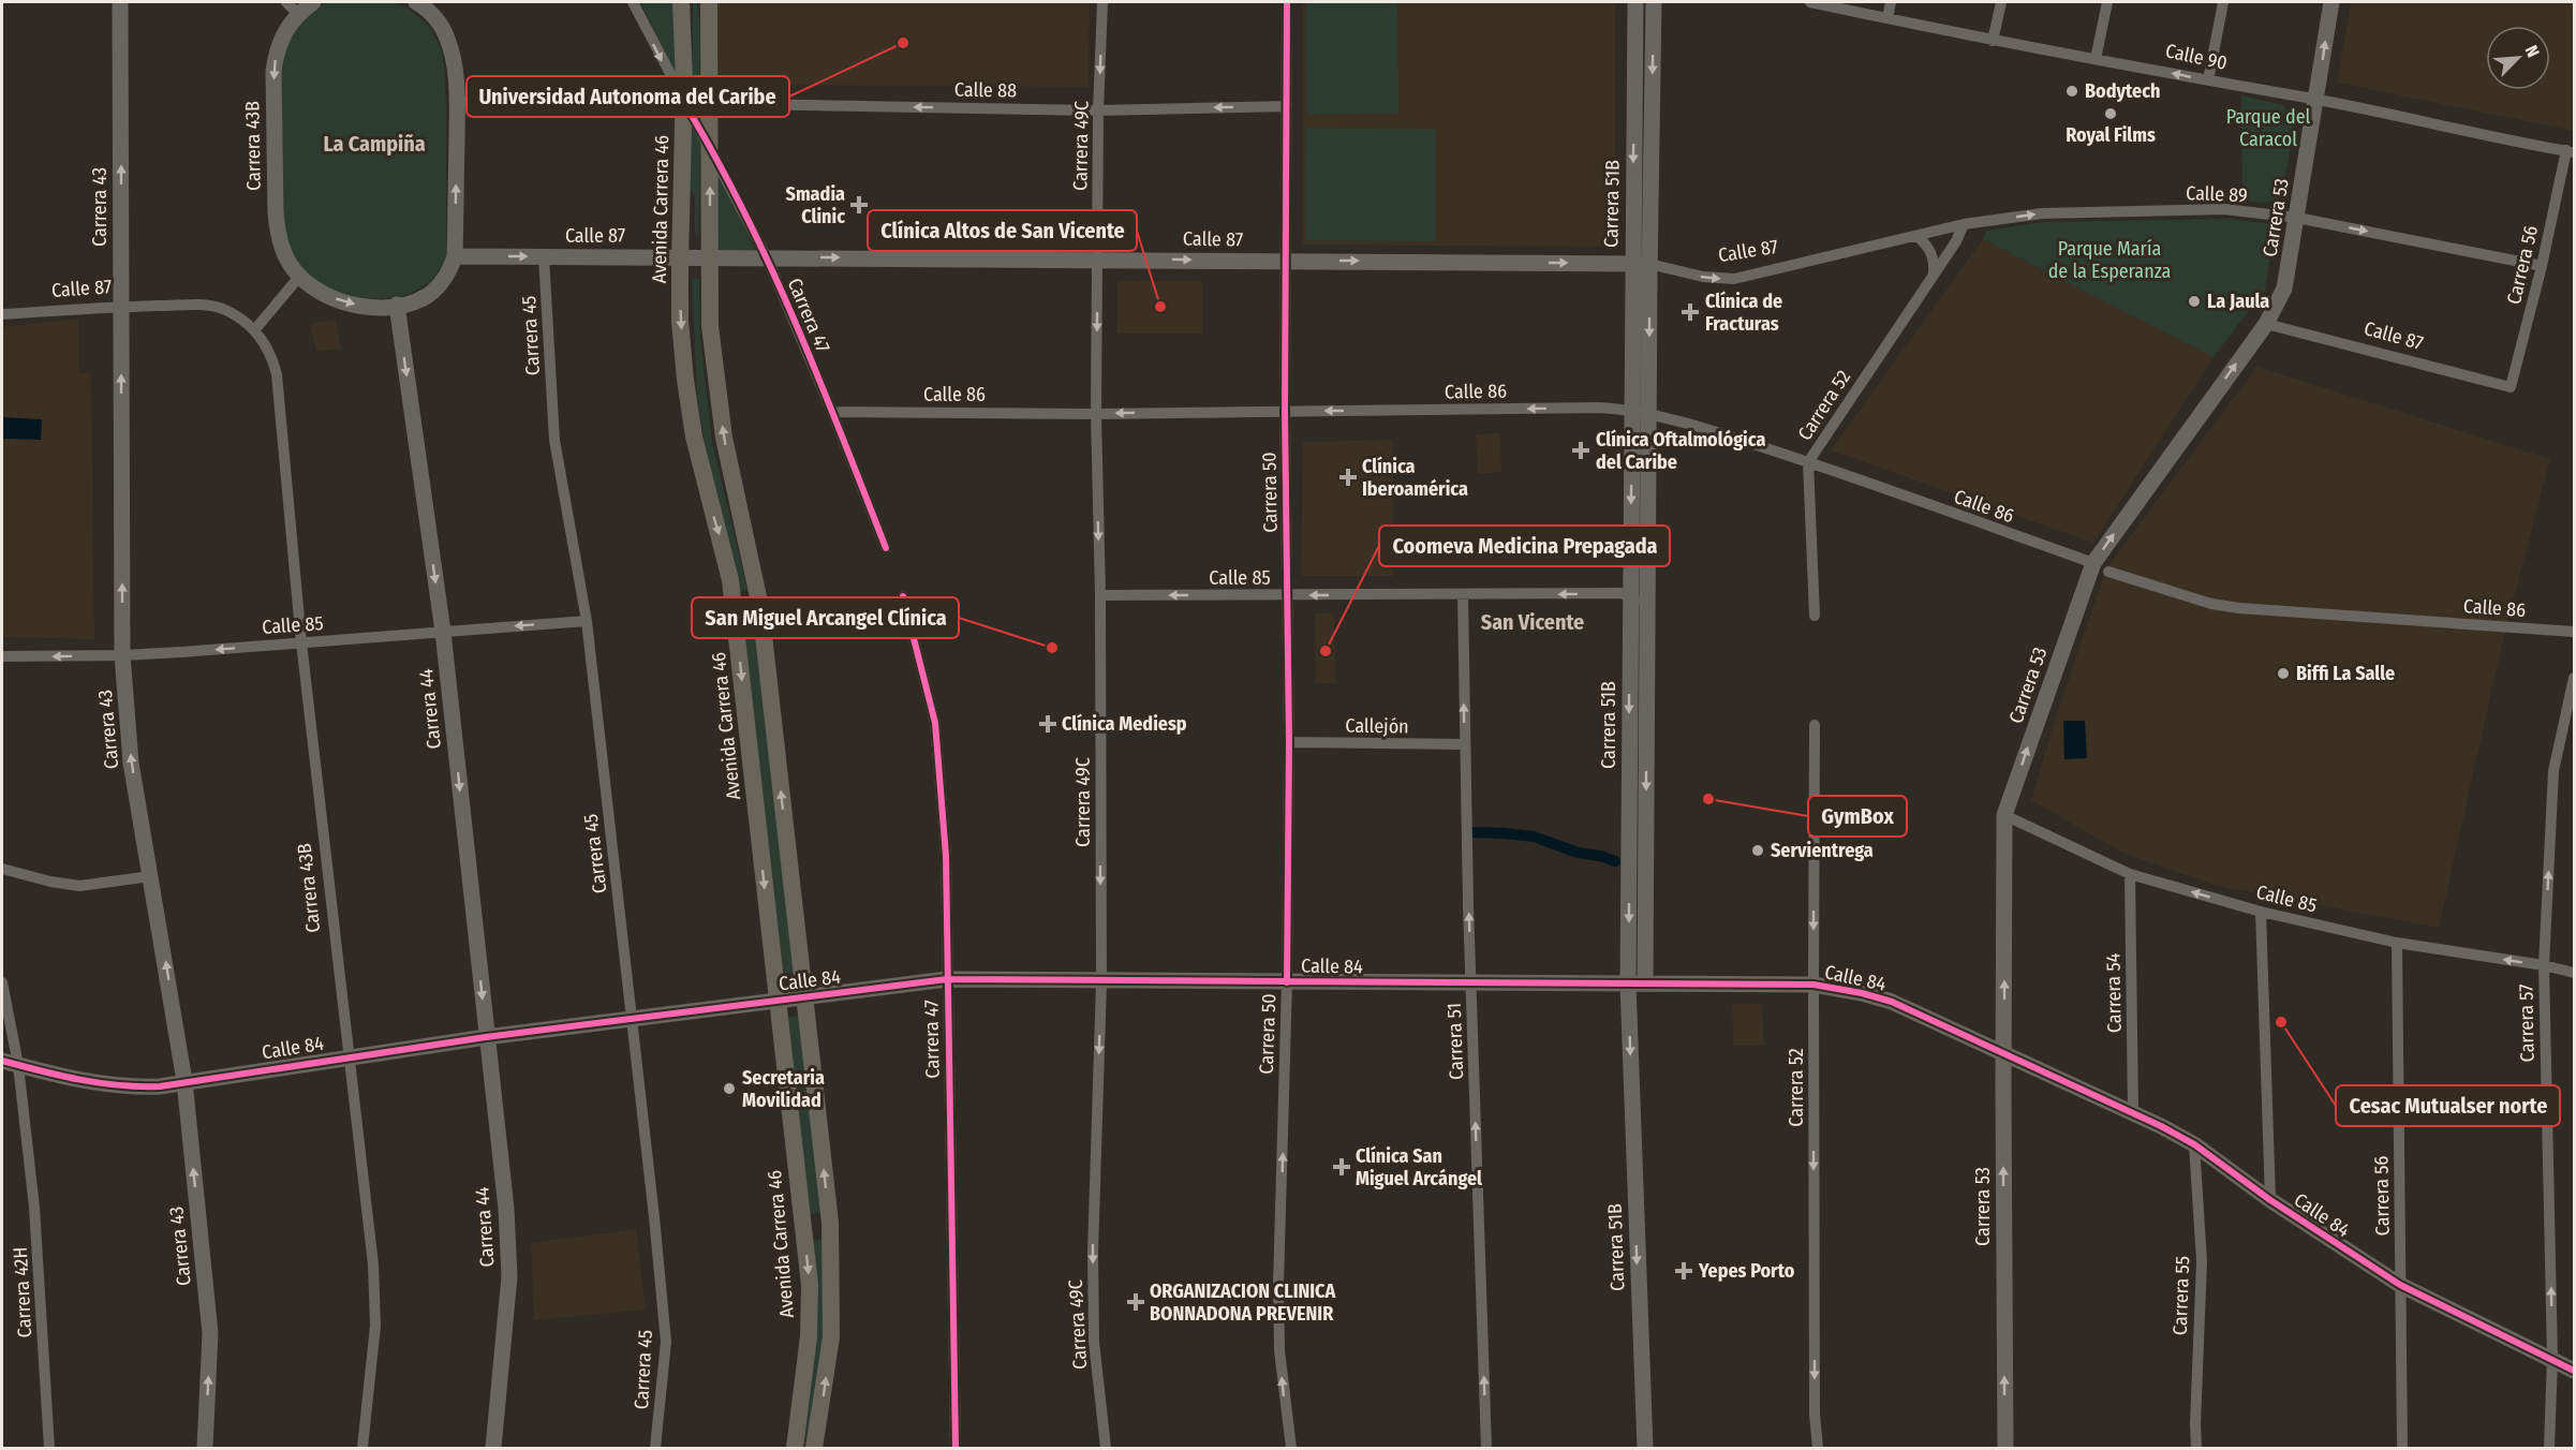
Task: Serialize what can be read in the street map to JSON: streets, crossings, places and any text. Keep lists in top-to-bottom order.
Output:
{
  "streets": {
    "main road": ["Avenida Carrera 46"],
    "street": [
      "Calle 90",
      "Calle 88",
      "Carrera 43B",
      "Carrera 49C",
      "Calle 89",
      "Carrera 51B",
      "Carrera 43",
      "Carrera 53",
      "Calle 87",
      "Carrera 56",
      "Carrera 47",
      "Carrera 45",
      "Calle 86",
      "Carrera 52",
      "Carrera 50",
      "Calle 85",
      "Carrera 44",
      "Callejón",
      "Calle 84",
      "Carrera 54",
      "Carrera 57",
      "Carrera 51",
      "Carrera 42H",
      "Carrera 55"
    ]
  },
  "crossings": [
    ["Calle 90", "Carrera 53"],
    ["Calle 90", "Carrera 56"],
    ["Calle 88", "Carrera 49C"],
    ["Calle 88", "Avenida Carrera 46"],
    ["Calle 88", "Carrera 47"],
    ["Calle 88", "Carrera 50"],
    ["Carrera 43B", "Calle 87"],
    ["Carrera 43B", "Calle 85"],
    ["Carrera 43B", "Calle 84"],
    ["Carrera 49C", "Calle 87"],
    ["Carrera 49C", "Calle 86"],
    ["Carrera 49C", "Calle 85"],
    ["Carrera 49C", "Calle 84"],
    ["Calle 89", "Carrera 53"],
    ["Calle 89", "Calle 87"],
    ["Calle 89", "Carrera 56"],
    ["Calle 89", "Carrera 52"],
    ["Carrera 51B", "Calle 87"],
    ["Carrera 51B", "Calle 86"],
    ["Carrera 51B", "Calle 85"],
    ["Carrera 51B", "Calle 84"],
    ["Carrera 43", "Calle 87"],
    ["Carrera 43", "Calle 85"],
    ["Carrera 43", "Calle 84"],
    ["Avenida Carrera 46", "Calle 87"],
    ["Avenida Carrera 46", "Carrera 47"],
    ["Avenida Carrera 46", "Calle 84"],
    ["Carrera 53", "Calle 87"],
    ["Carrera 53", "Calle 86"],
    ["Carrera 53", "Calle 85"],
    ["Carrera 53", "Calle 84"],
    ["Calle 87", "Carrera 56"],
    ["Calle 87", "Carrera 47"],
    ["Calle 87", "Carrera 45"],
    ["Calle 87", "Carrera 52"],
    ["Calle 87", "Carrera 50"],
    ["Carrera 56", "Calle 85"],
    ["Carrera 56", "Calle 84"],
    ["Carrera 47", "Calle 86"],
    ["Carrera 47", "Calle 84"],
    ["Carrera 45", "Calle 85"],
    ["Carrera 45", "Calle 84"],
    ["Calle 86", "Carrera 52"],
    ["Calle 86", "Carrera 50"],
    ["Carrera 52", "Calle 84"],
    ["Carrera 50", "Calle 85"],
    ["Carrera 50", "Callejón"],
    ["Carrera 50", "Calle 84"],
    ["Calle 85", "Carrera 44"],
    ["Calle 85", "Carrera 54"],
    ["Calle 85", "Carrera 57"],
    ["Calle 85", "Carrera 51"],
    ["Carrera 44", "Calle 84"],
    ["Callejón", "Carrera 51"],
    ["Calle 84", "Carrera 54"],
    ["Calle 84", "Carrera 57"],
    ["Calle 84", "Carrera 51"],
    ["Calle 84", "Carrera 42H"],
    ["Calle 84", "Carrera 55"]
  ],
  "one_way": [
    "Calle 88",
    "Carrera 49C",
    "Calle 89",
    "Carrera 51B",
    "Carrera 43",
    "Carrera 53",
    "Calle 87",
    "Carrera 52",
    "Calle 85",
    "Carrera 44",
    "Carrera 57",
    "Carrera 51"
  ],
  "districts": ["La Campiña", "San Vicente"],
  "parks": ["Parque del Caracol", "Parque María de la Esperanza"],
  "places": {
    "other": [
      "Universidad Autonoma del Caribe",
      "Bodytech",
      "Royal Films",
      "La Jaula",
      "Clínica Altos de San Vicente",
      "San Miguel Arcangel Clínica",
      "Coomeva Medicina Prepagada",
      "Biffi La Salle",
      "GymBox",
      "Servientrega",
      "Cesac Mutualser norte",
      "Secretaria Movilidad"
    ],
    "health": [
      "Smadia Clinic",
      "Clínica de Fracturas",
      "Clínica Oftalmológica del Caribe",
      "Clínica Iberoamérica",
      "Clínica Mediesp",
      "Clínica San Miguel Arcángel",
      "Yepes Porto",
      "ORGANIZACION CLINICA BONNADONA PREVENIR"
    ]
  },
  "north": "top right"
}
